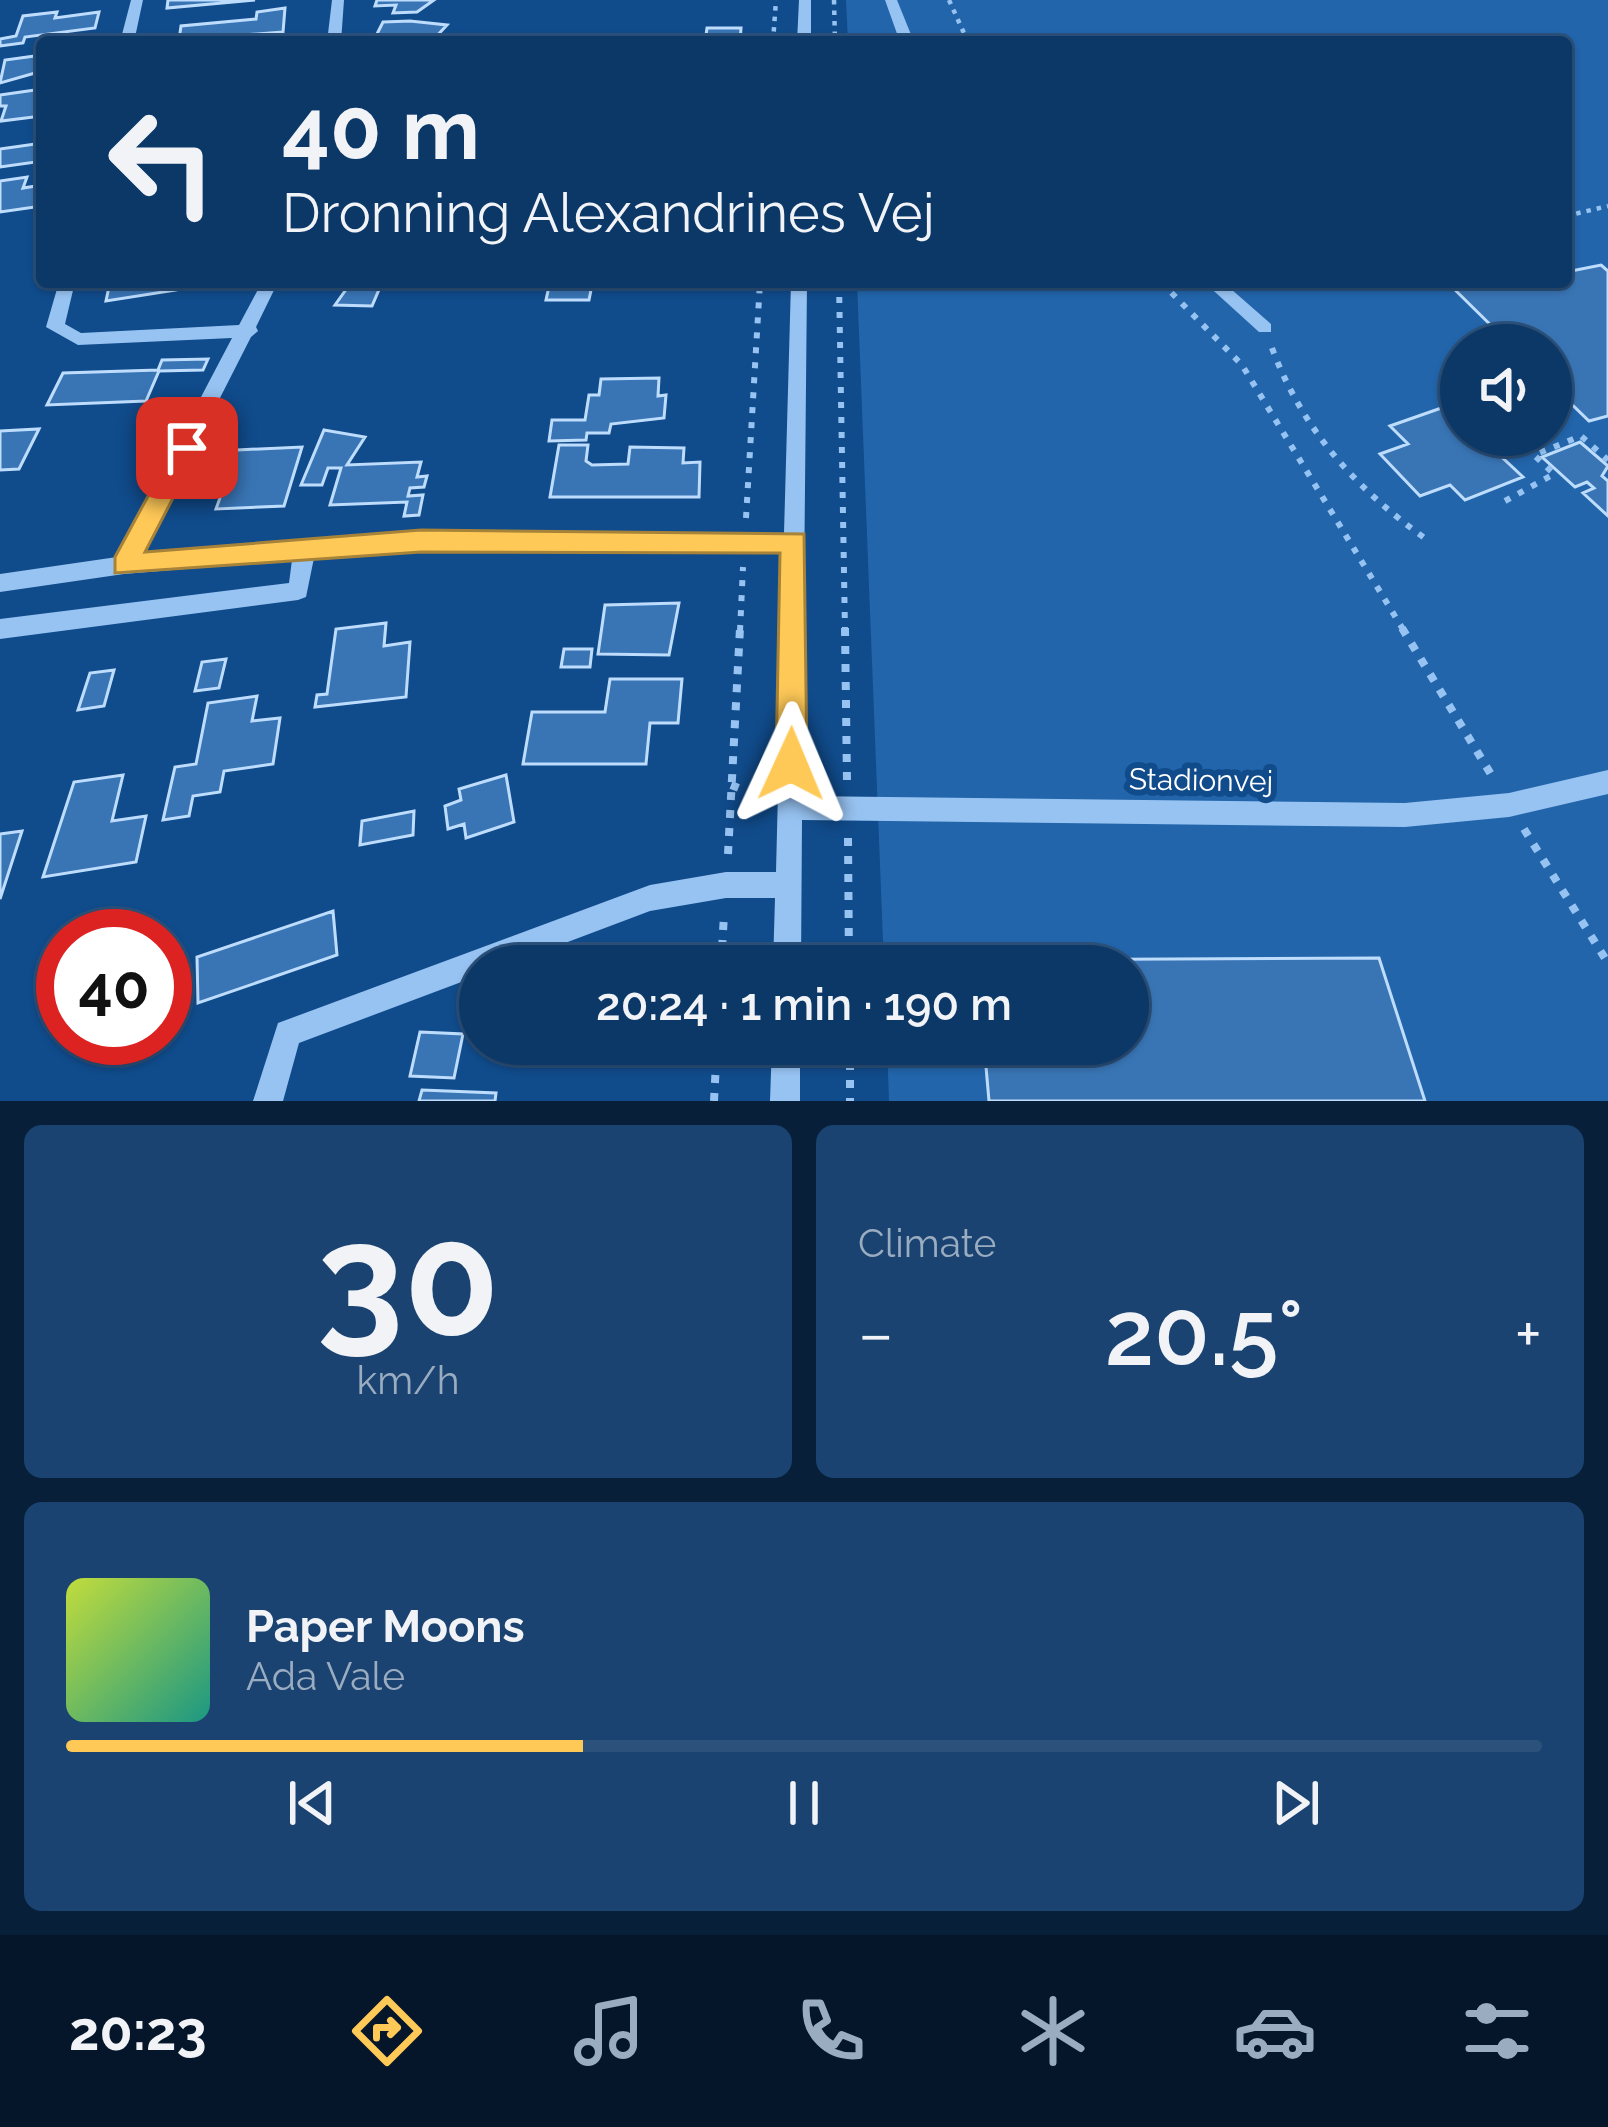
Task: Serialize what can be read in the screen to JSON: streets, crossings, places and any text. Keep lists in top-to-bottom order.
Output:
{
  "streets": {
    "street": ["Stadionvej"]
  },
  "page": {
    "turn": ["40 m", "Dronning Alexandrines Vej"],
    "limit": "40",
    "trip": "20:24 · 1 min · 190 m",
    "tile": [
      ["30", "km/h"],
      "Climate"
    ],
    "heat": ["−", "20.5°", "+"],
    "song": ["Paper Moons", "Ada Vale"],
    "tabs": "20:23"
  }
}
